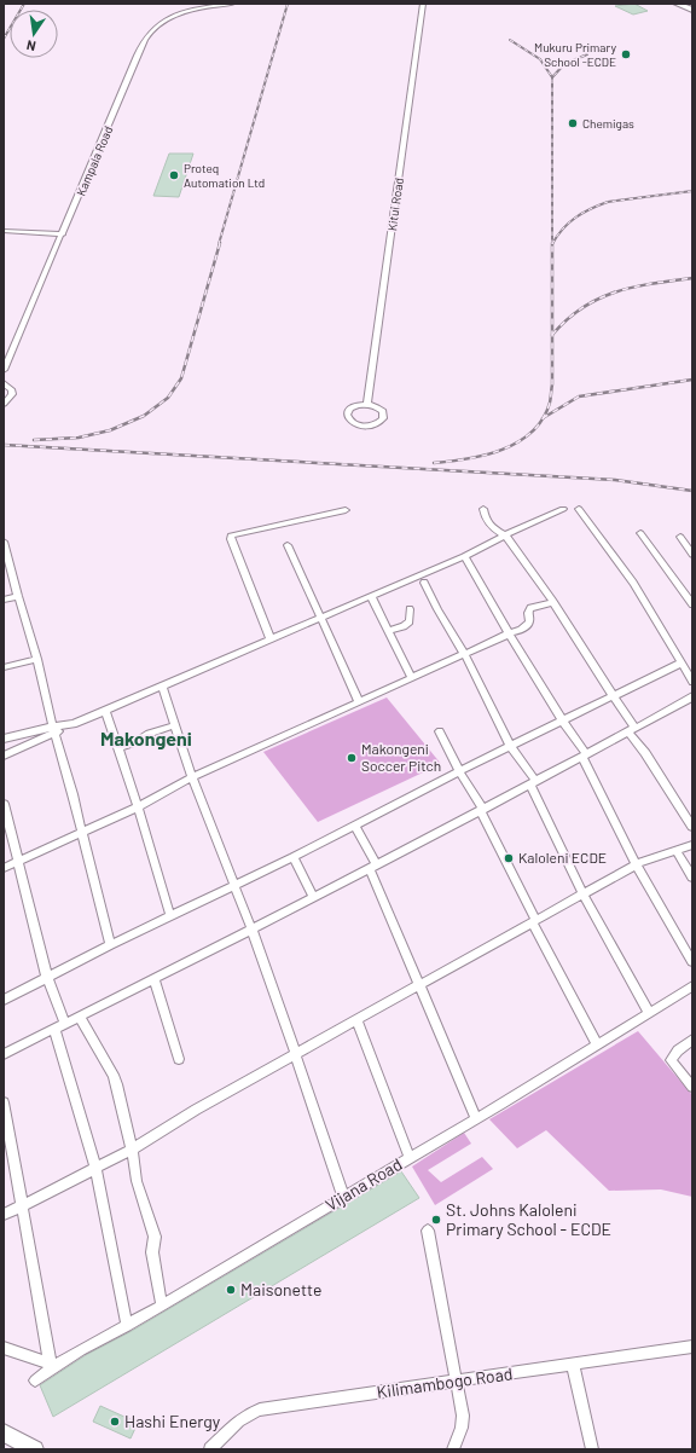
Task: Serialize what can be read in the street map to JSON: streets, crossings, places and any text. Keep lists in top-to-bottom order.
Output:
{
  "streets": {
    "street": [
      "Kampala Road",
      "Kitui Road",
      "Vijana Road",
      "Kilimambogo Road"
    ]
  },
  "districts": ["Makongeni"],
  "places": [
    "Mukuru Primary School -ECDE",
    "Chemigas",
    "Proteq Automation Ltd",
    "Makongeni Soccer Pitch",
    "Kaloleni ECDE",
    "St. Johns Kaloleni Primary School - ECDE",
    "Maisonette",
    "Hashi Energy"
  ],
  "north": "bottom"
}
